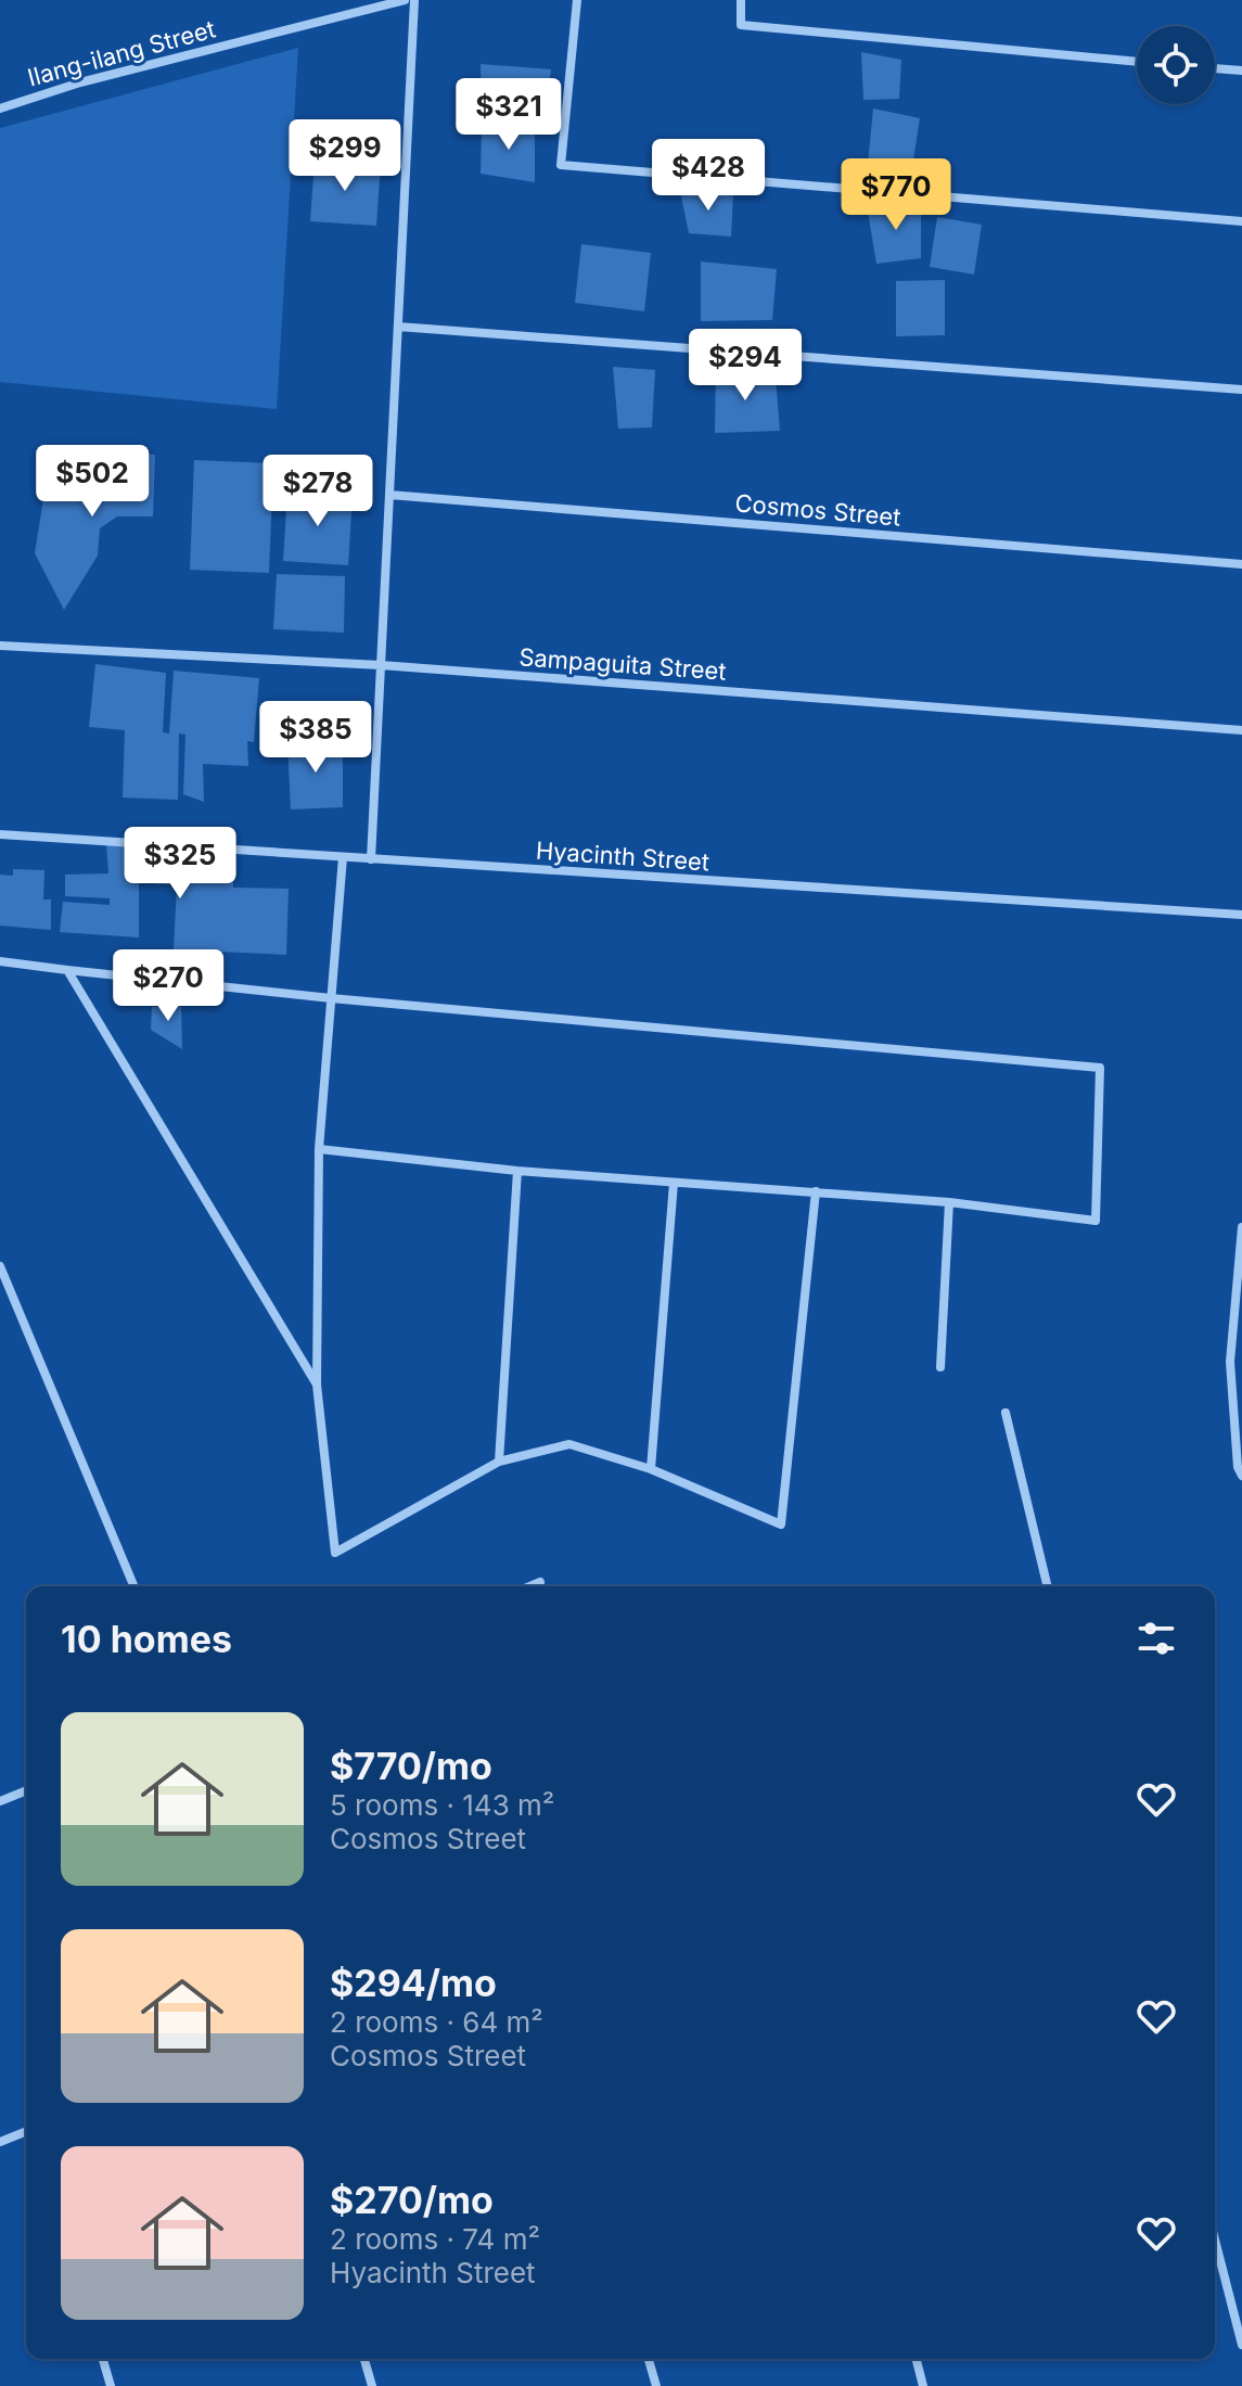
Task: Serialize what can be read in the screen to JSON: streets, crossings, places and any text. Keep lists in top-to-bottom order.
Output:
{
  "streets": {
    "street": [
      "Ilang-ilang Street",
      "Cosmos Street",
      "Sampaguita Street",
      "Hyacinth Street"
    ]
  },
  "page": {
    "price": [
      "$321",
      "$299",
      "$428",
      "$770",
      "$294",
      "$502",
      "$278",
      "$385",
      "$325",
      "$270"
    ],
    "heading": "10 homes",
    "list": [
      {
        "name": "$770/mo",
        "note": "5 rooms · 143 m² · Cosmos Street"
      },
      {
        "name": "$294/mo",
        "note": "2 rooms · 64 m² · Cosmos Street"
      },
      {
        "name": "$270/mo",
        "note": "2 rooms · 74 m² · Hyacinth Street"
      }
    ]
  }
}
